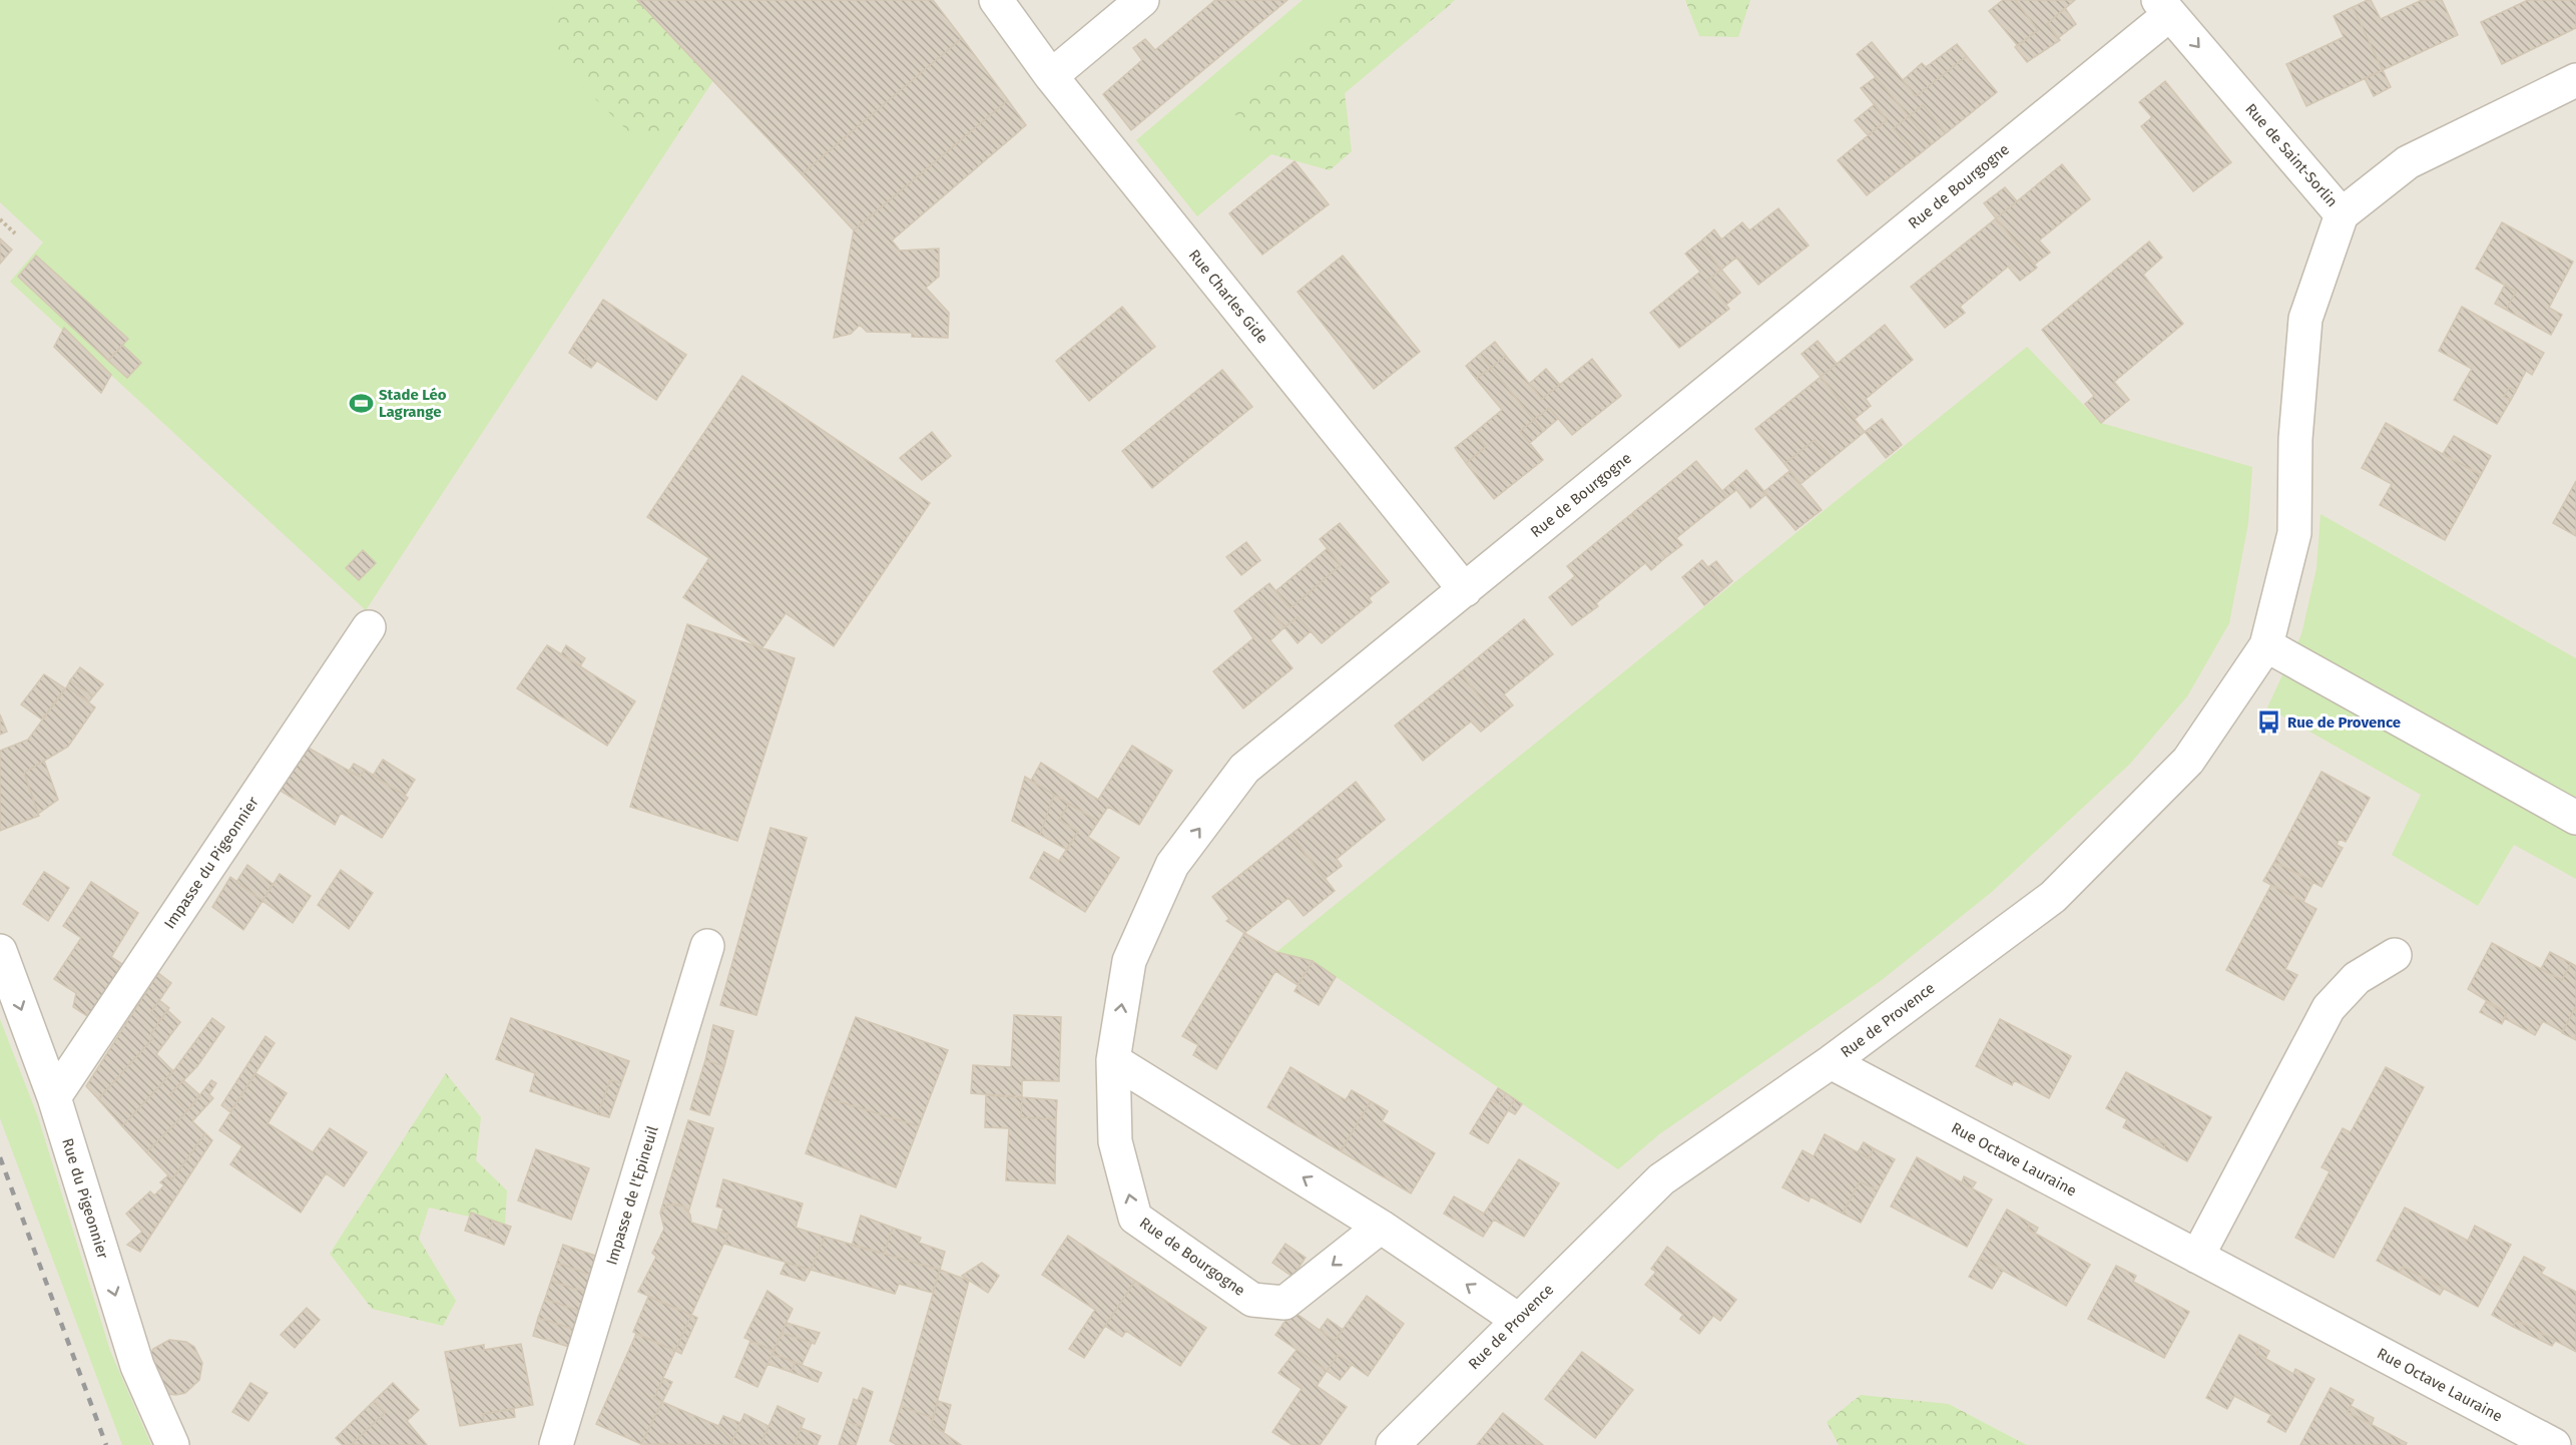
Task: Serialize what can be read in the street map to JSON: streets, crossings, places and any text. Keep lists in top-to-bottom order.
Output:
{
  "streets": {
    "street": [
      "Rue de Saint-Sorlin",
      "Rue de Bourgogne",
      "Rue Charles Gide",
      "Impasse du Pigeonnier",
      "Rue de Provence",
      "Rue Octave Lauraine",
      "Impasse de l'Epineuil",
      "Rue du Pigeonnier"
    ]
  },
  "crossings": [
    ["Rue de Saint-Sorlin", "Rue de Bourgogne"],
    ["Rue de Saint-Sorlin", "Rue de Provence"],
    ["Rue de Bourgogne", "Rue Charles Gide"],
    ["Impasse du Pigeonnier", "Rue du Pigeonnier"],
    ["Rue de Provence", "Rue Octave Lauraine"]
  ],
  "one_way": ["Rue de Saint-Sorlin", "Rue du Pigeonnier"],
  "places": {
    "sports": ["Stade Léo Lagrange"],
    "bus stop": ["Rue de Provence"]
  }
}
